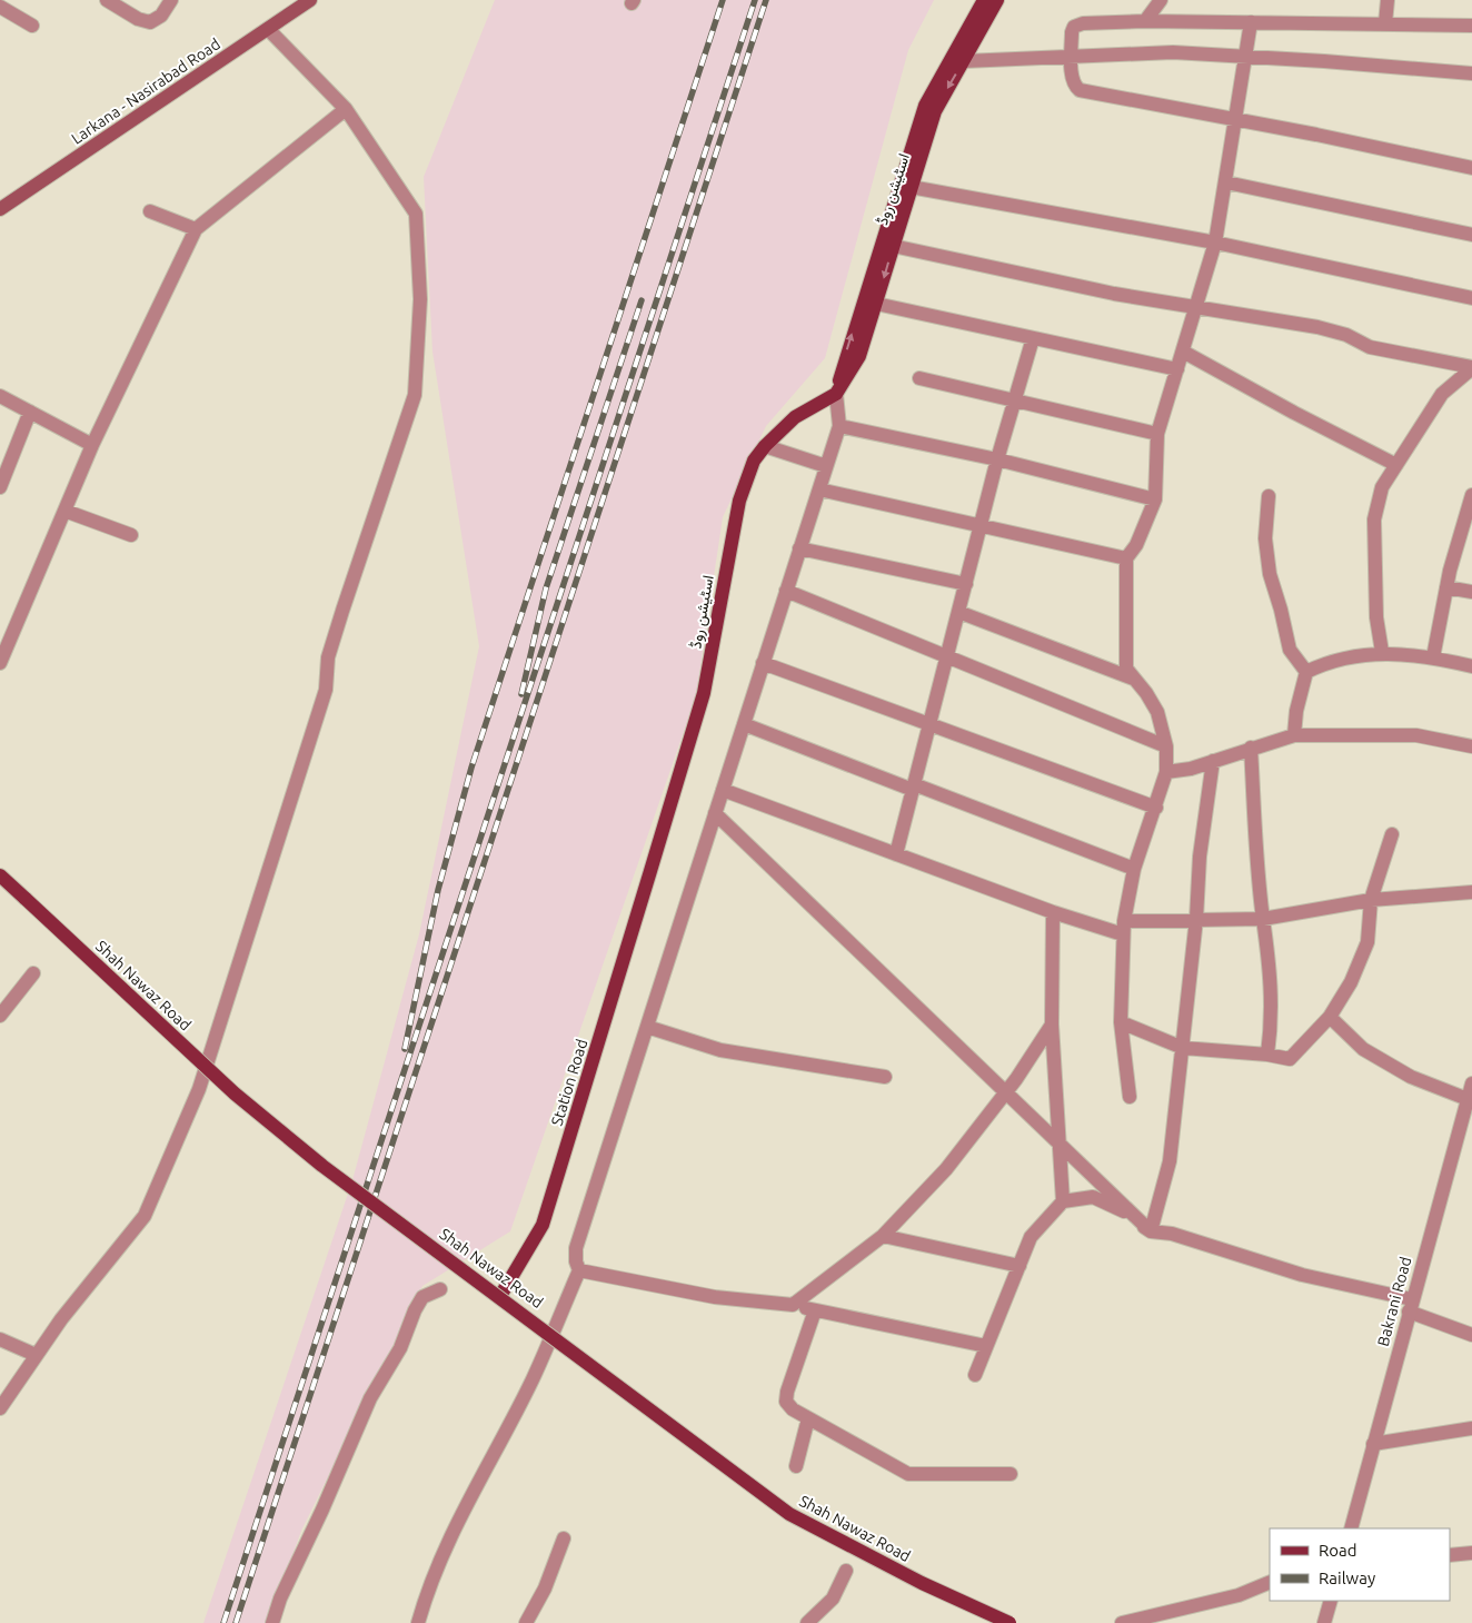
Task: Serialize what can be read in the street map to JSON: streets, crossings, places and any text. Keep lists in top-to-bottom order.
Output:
{
  "streets": {
    "main road": [
      "Larkana - Nasirabad Road",
      "اسٹیشن روڈ",
      "Shah Nawaz Road",
      "Station Road"
    ],
    "street": ["Bakrani Road"]
  },
  "crossings": [
    ["اسٹیشن روڈ", "Station Road"],
    ["Shah Nawaz Road", "Station Road"]
  ],
  "legend": ["Road", "Railway"]
}
